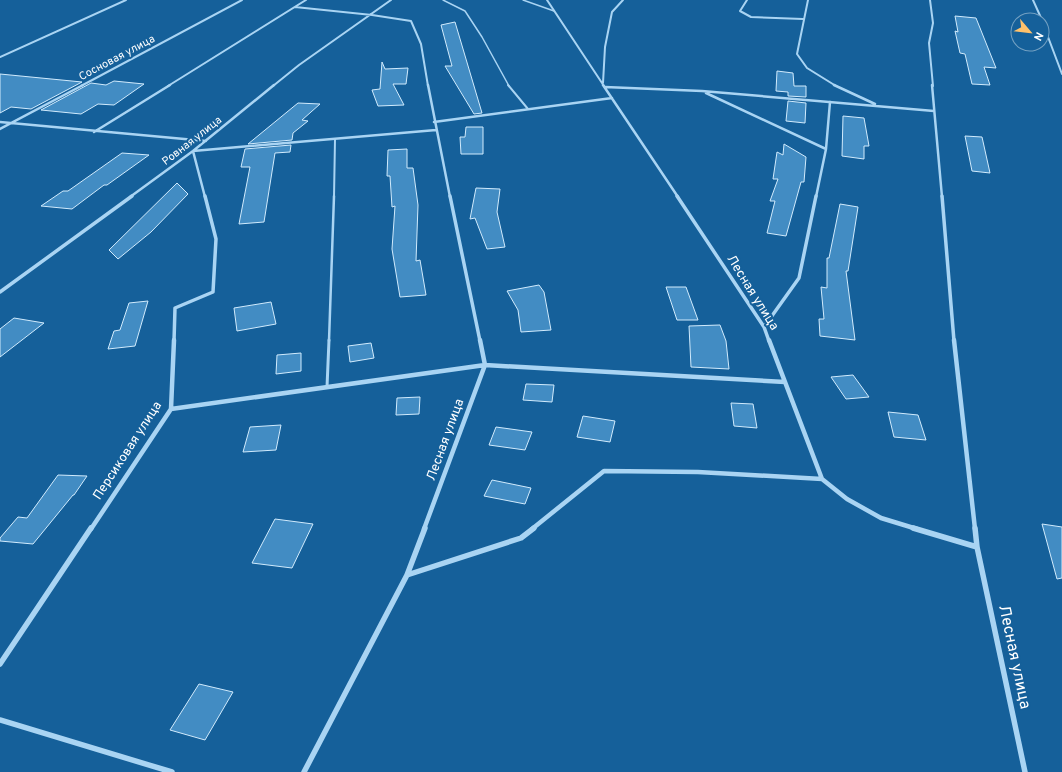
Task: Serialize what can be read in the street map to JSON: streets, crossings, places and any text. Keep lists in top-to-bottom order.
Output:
{
  "streets": {
    "street": [
      "Сосновая улица",
      "Ровная улица",
      "Лесная улица",
      "Персиковая улица"
    ]
  },
  "crossings": [
    ["Ровная улица", "Персиковая улица"]
  ],
  "north": "bottom right"
}
